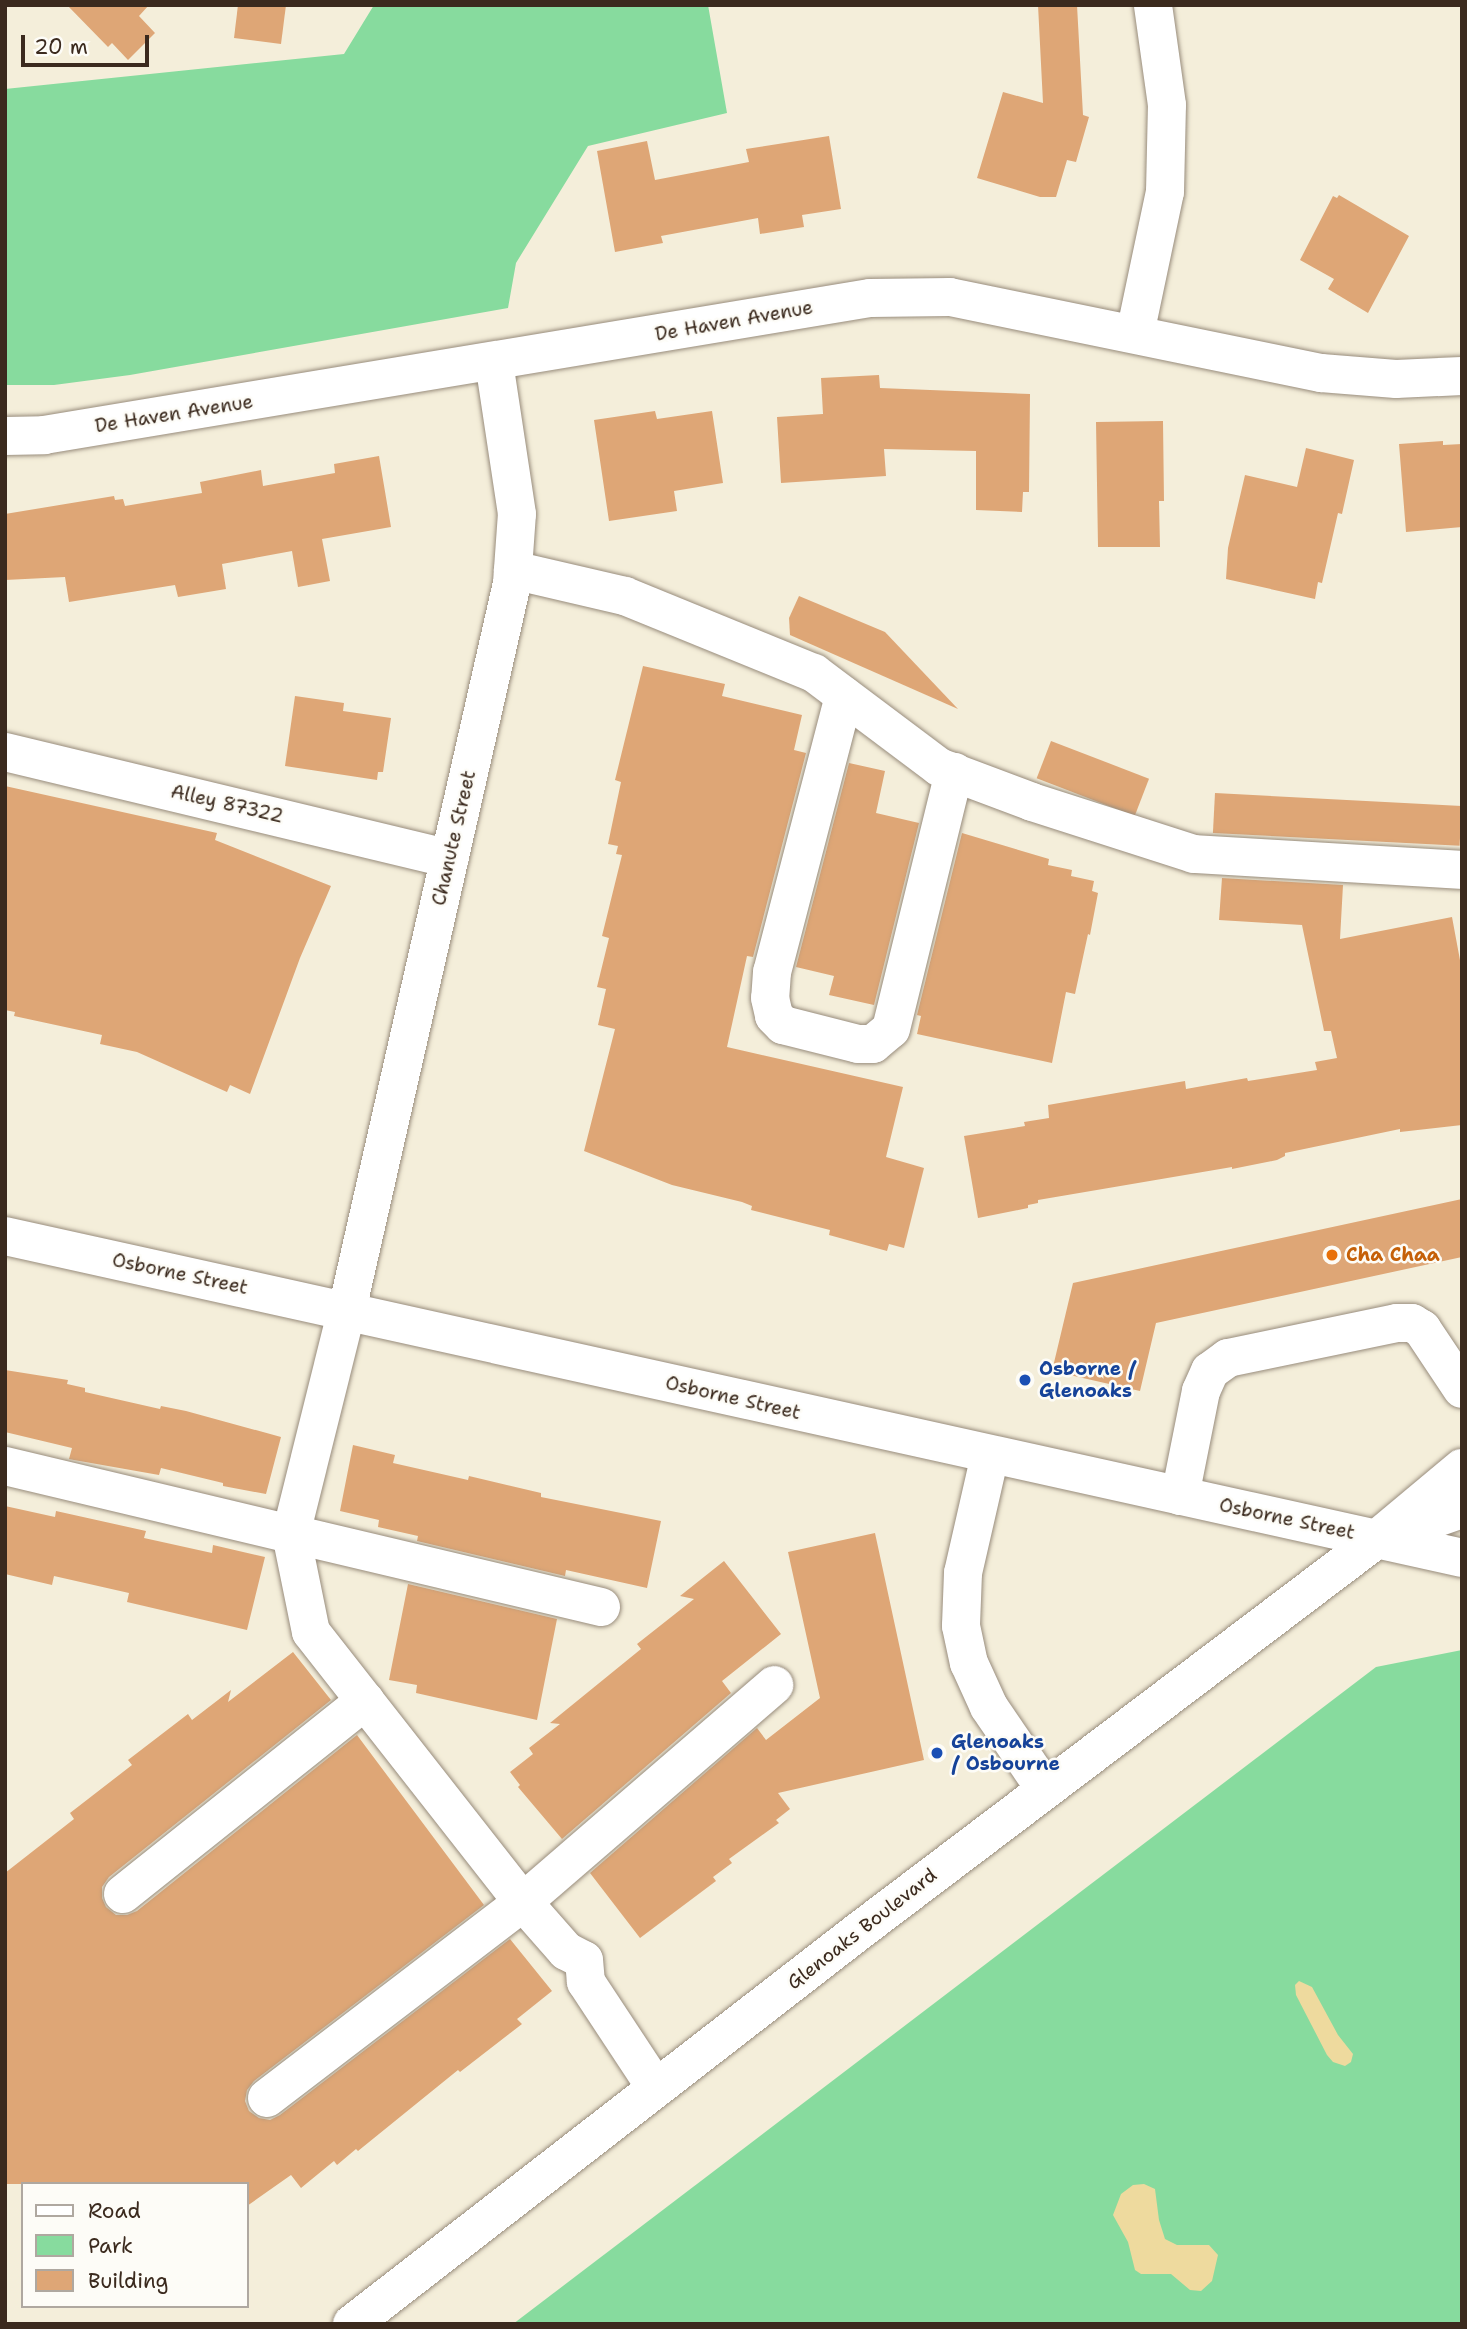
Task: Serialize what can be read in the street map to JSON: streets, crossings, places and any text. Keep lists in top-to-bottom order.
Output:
{
  "streets": {
    "street": [
      "De Haven Avenue",
      "Alley 87322",
      "Chanute Street",
      "Osborne Street",
      "Glenoaks Boulevard"
    ]
  },
  "crossings": [
    ["De Haven Avenue", "Chanute Street"],
    ["Alley 87322", "Chanute Street"],
    ["Chanute Street", "Osborne Street"],
    ["Osborne Street", "Glenoaks Boulevard"]
  ],
  "places": ["Cha Chaa", "Osborne / Glenoaks", "Glenoaks / Osbourne"],
  "legend": ["Road", "Park", "Building"],
  "scale_bar": "20 m"
}
